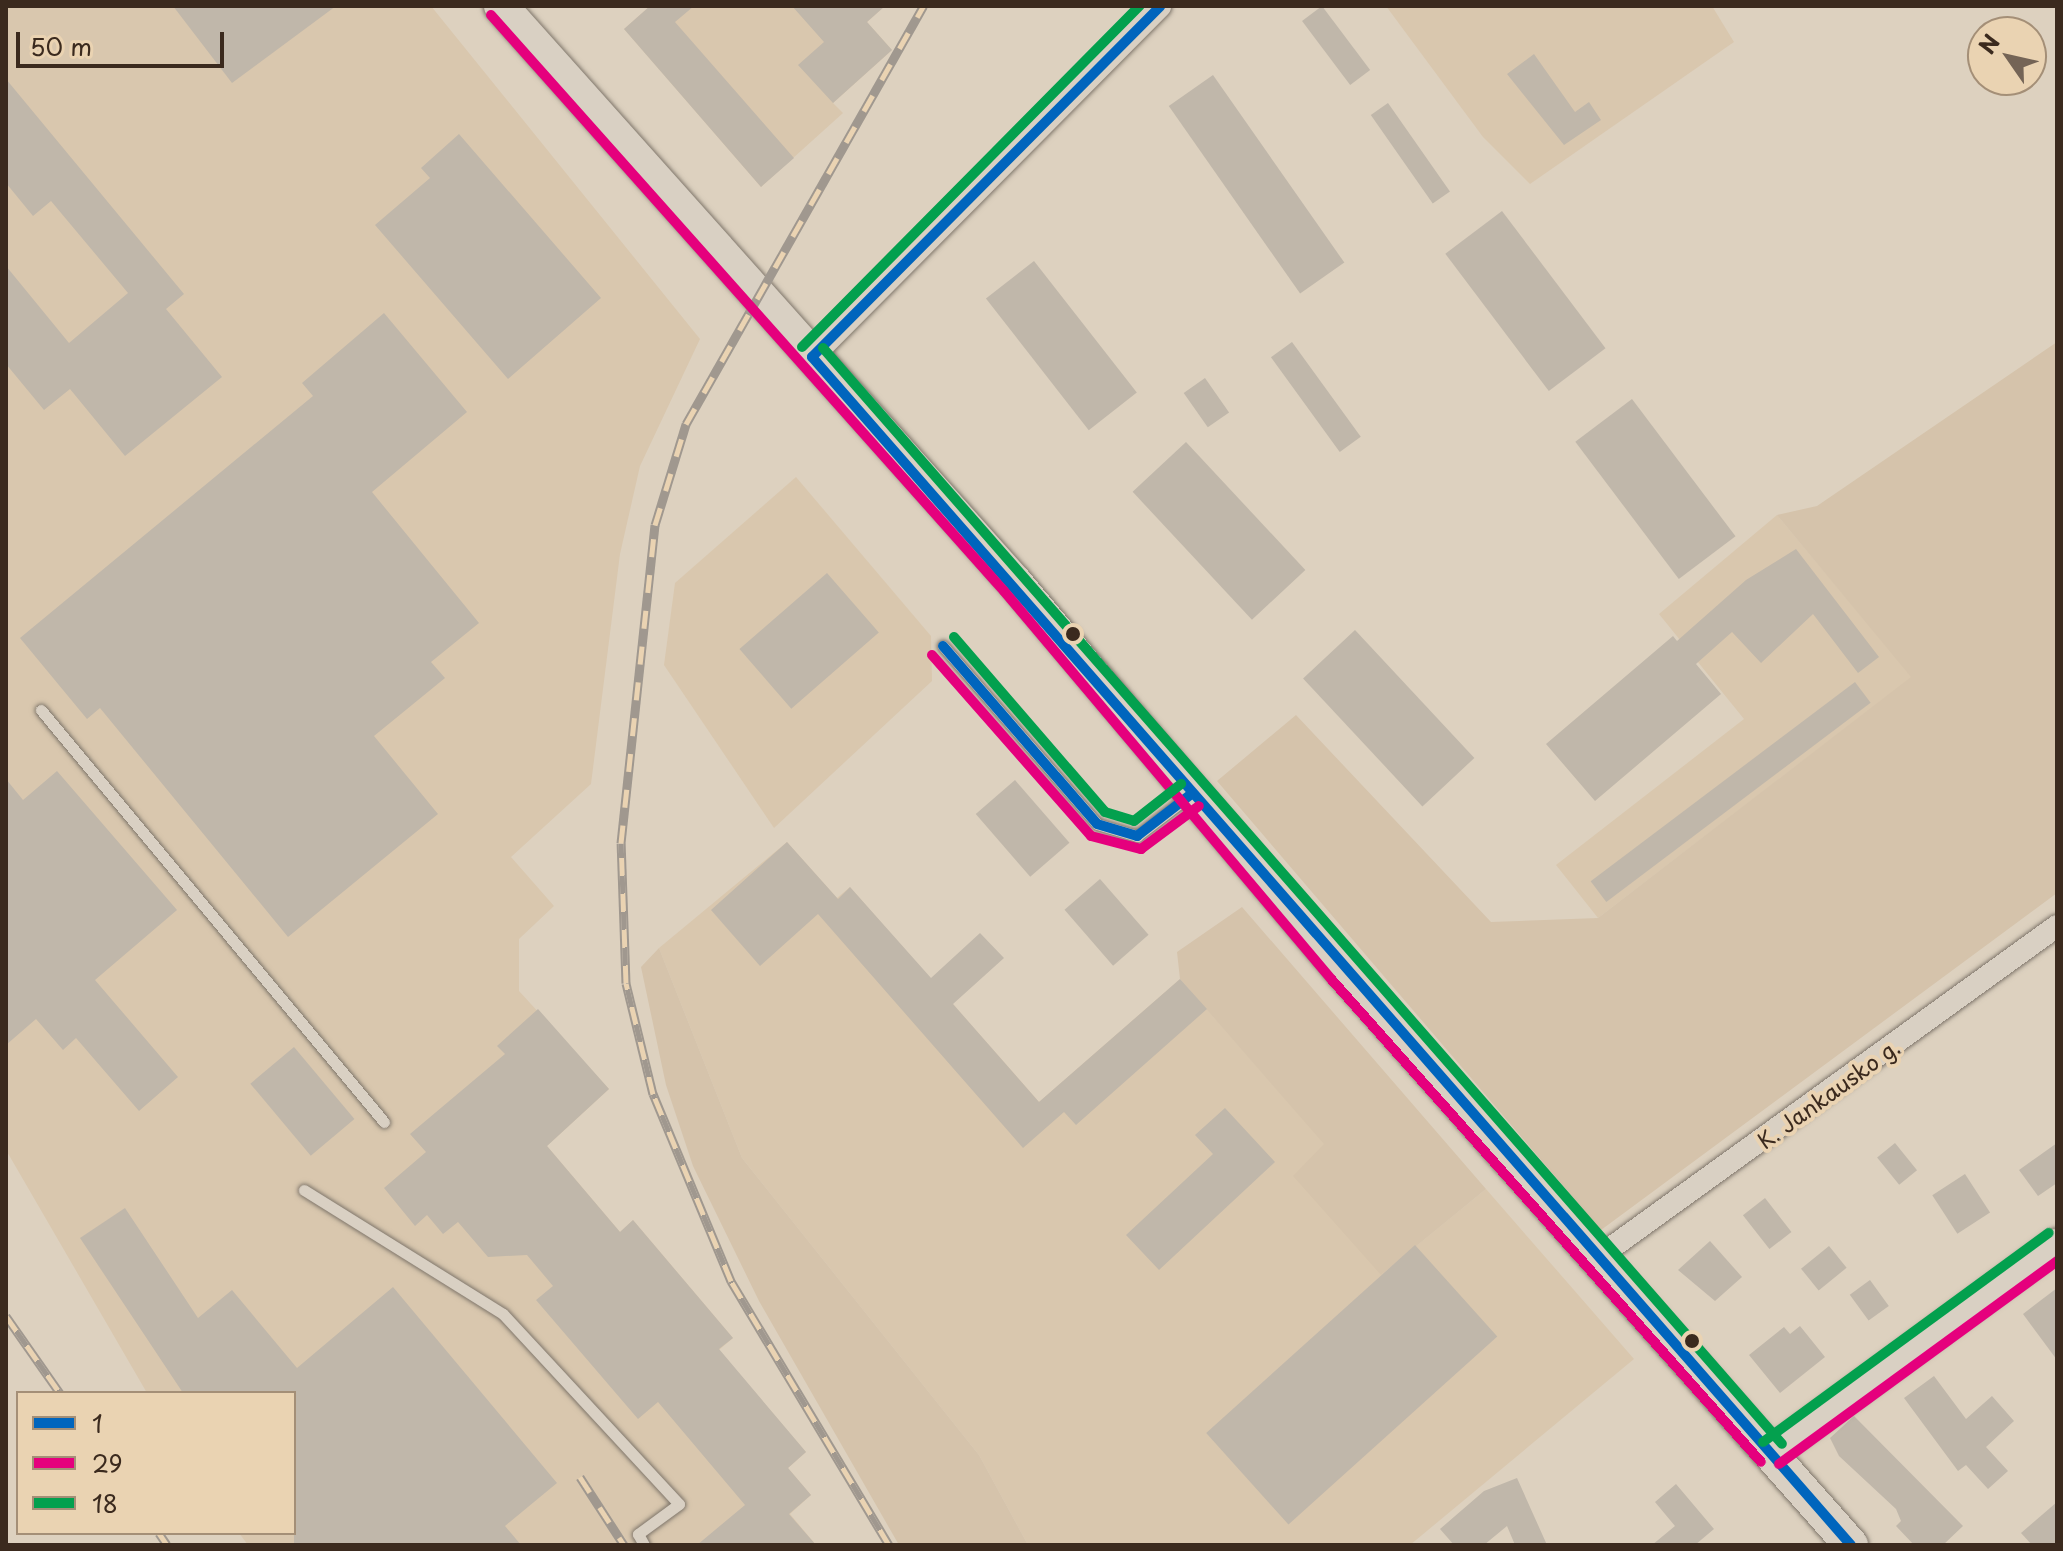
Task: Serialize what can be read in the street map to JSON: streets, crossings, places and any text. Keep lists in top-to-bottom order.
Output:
{
  "streets": {
    "street": ["K. Jankausko g."]
  },
  "lines": ["transit line 1", "transit line 18", "transit line 29"],
  "legend": ["1", "29", "18"],
  "scale_bar": "50 m",
  "north": "top left"
}
